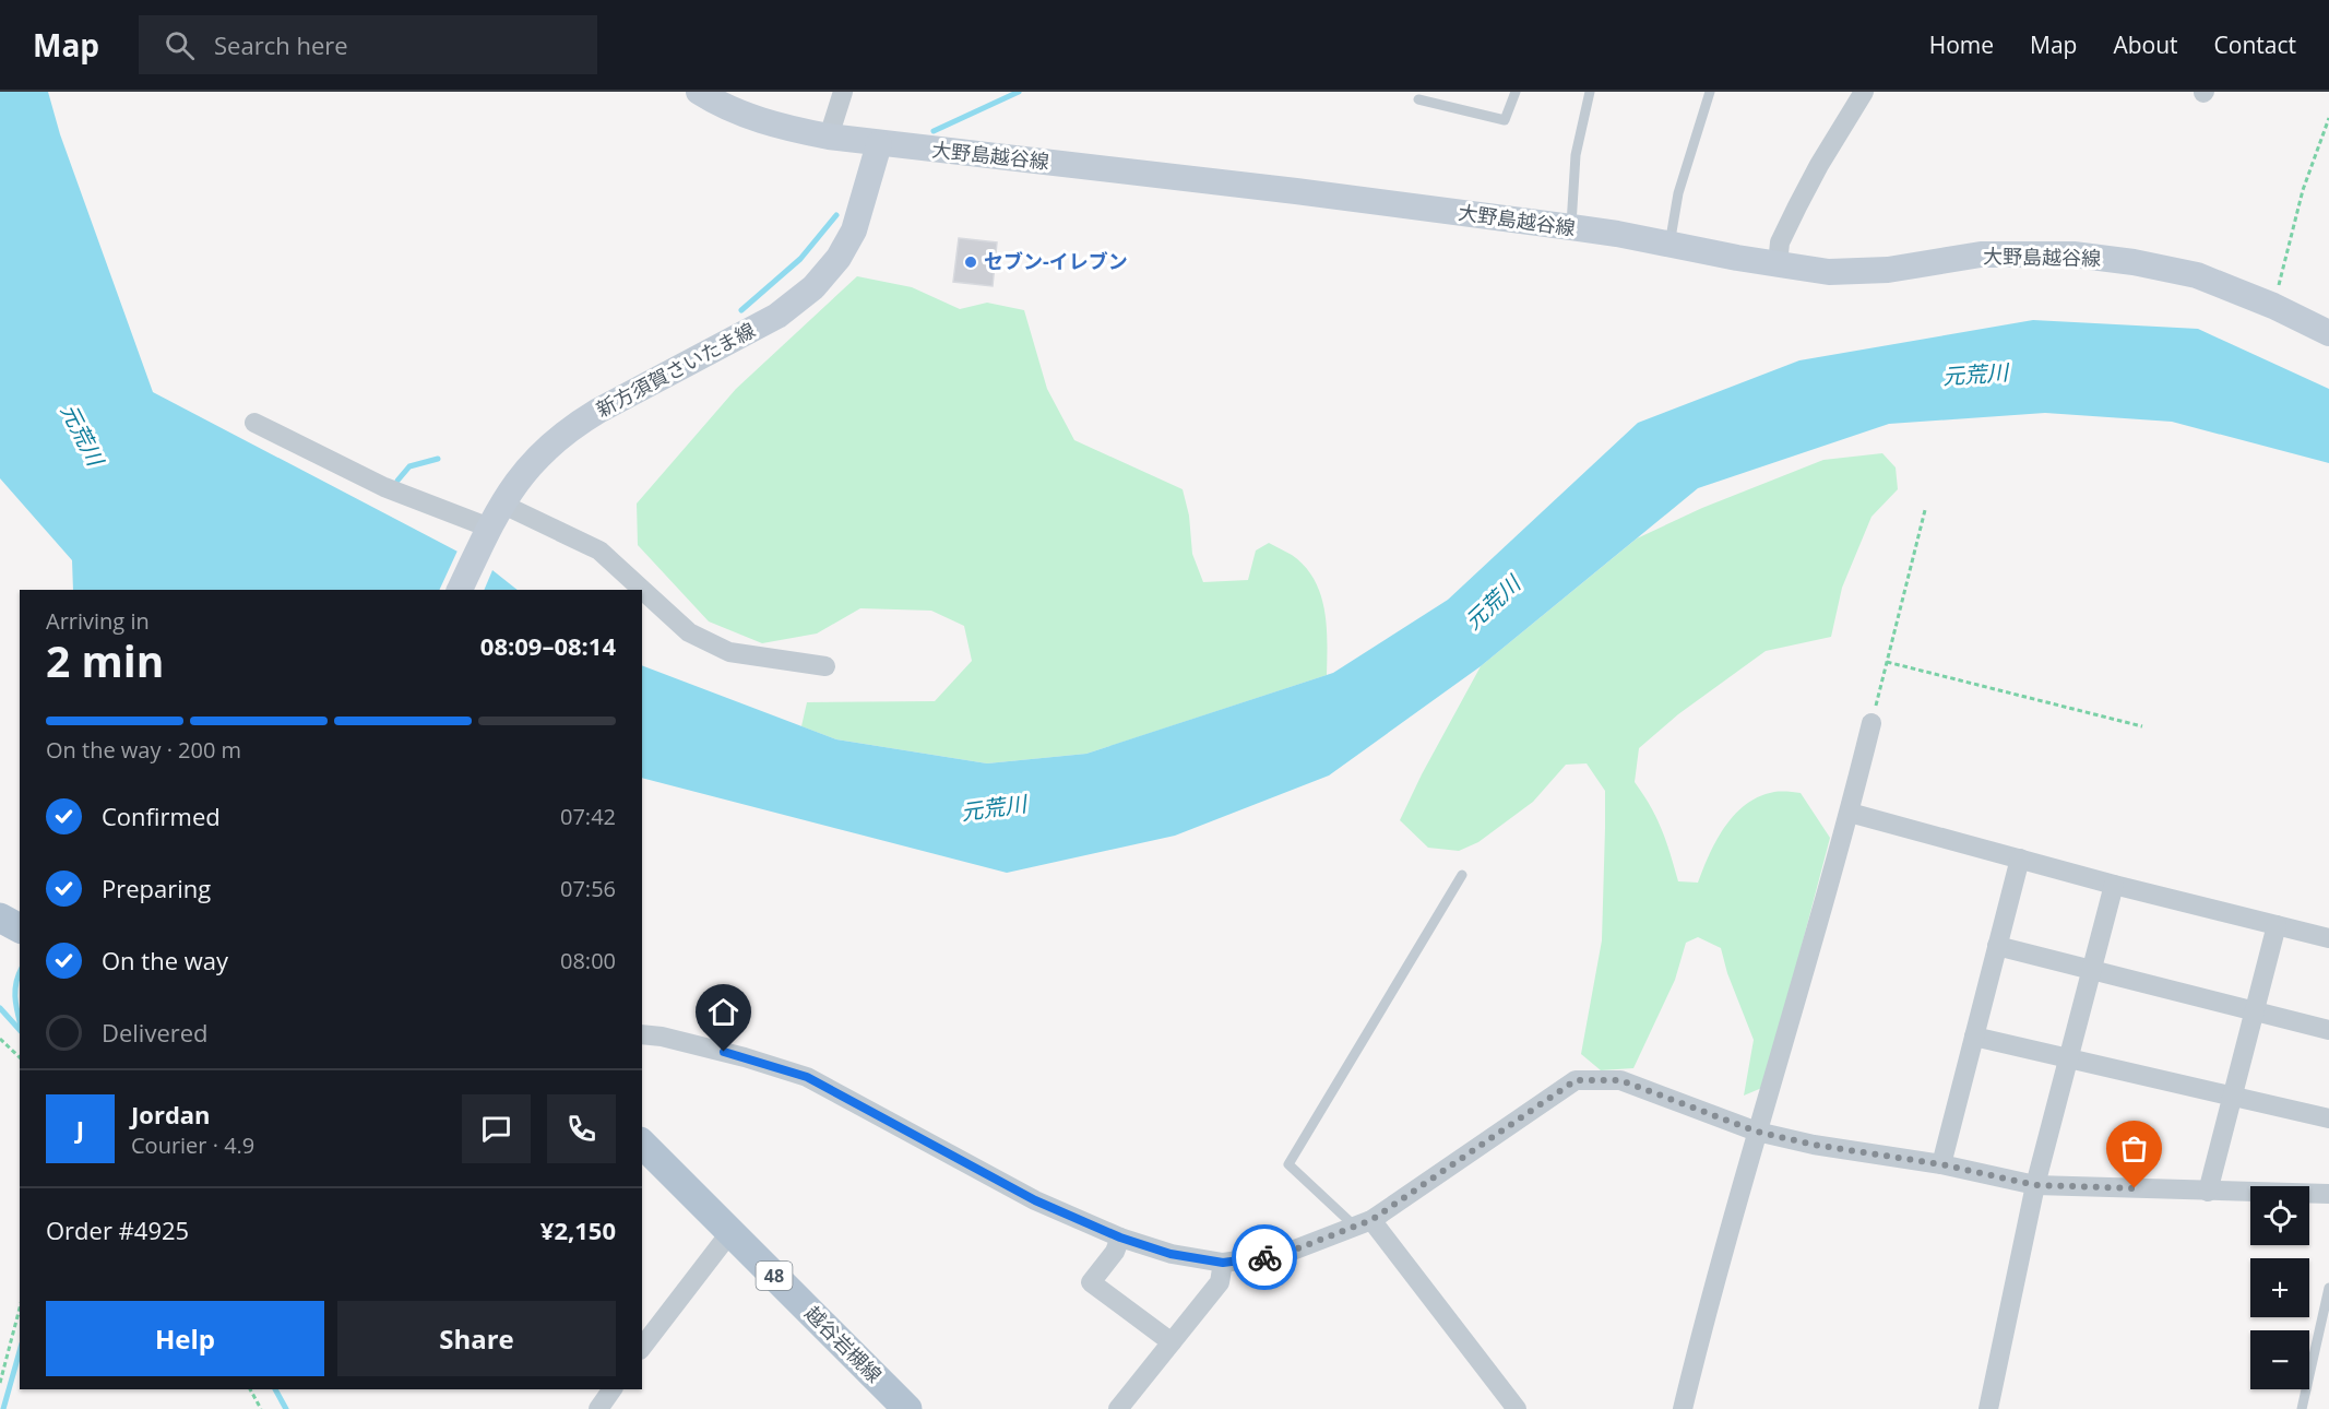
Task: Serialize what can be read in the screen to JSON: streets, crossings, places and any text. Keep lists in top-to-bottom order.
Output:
{
  "streets": {
    "main road": [
      "大野島越谷線",
      "新方須賀さいたま線",
      "48",
      "越谷岩槻線"
    ]
  },
  "crossings": [
    ["大野島越谷線", "新方須賀さいたま線"]
  ],
  "water": ["元荒川"],
  "places": ["セブン-イレブン"],
  "page": {
    "header": "Map",
    "search": "Search here",
    "nav": [
      "Home",
      "Map",
      "About",
      "Contact"
    ],
    "heading": ["2 min", "Arriving in", "08:09–08:14"],
    "panel": [
      "Jordan",
      "Courier · 4.9",
      "Order #4925",
      "¥2,150"
    ],
    "bar": "On the way · 200 m",
    "list": [
      ["Confirmed", "07:42"],
      ["Preparing", "07:56"],
      ["On the way", "08:00"],
      "Delivered"
    ],
    "round": "J",
    "map_buttons": ["+", "−"],
    "buttons": ["Help", "Share"]
  }
}
